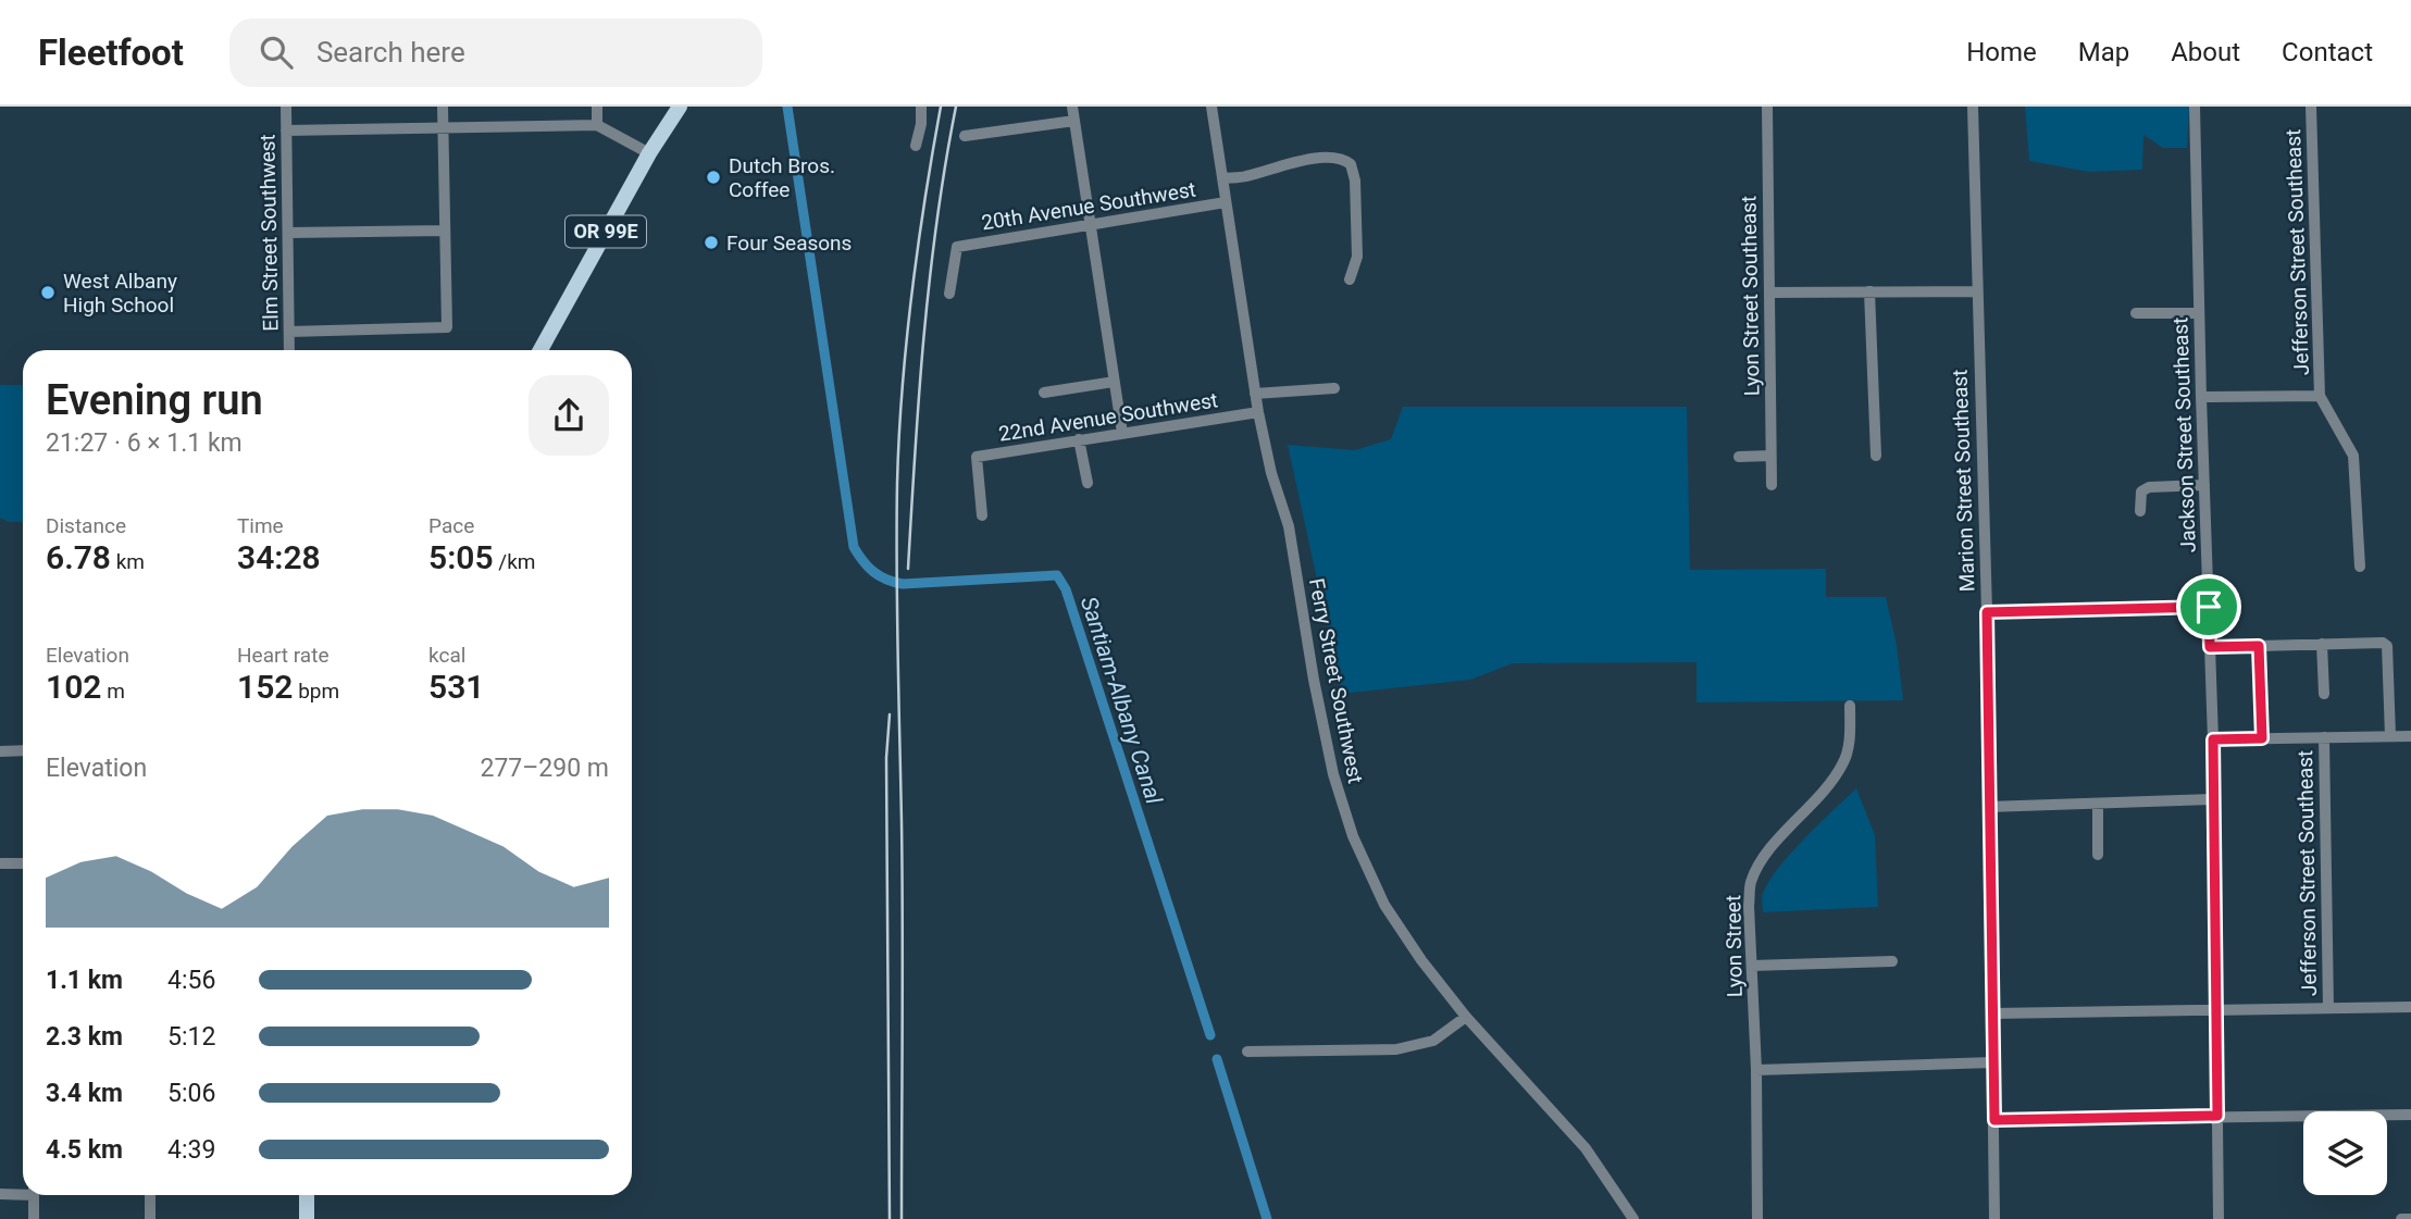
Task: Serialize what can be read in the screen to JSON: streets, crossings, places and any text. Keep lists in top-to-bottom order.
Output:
{
  "streets": {
    "main road": ["OR 99E"],
    "street": [
      "20th Avenue Southwest",
      "Elm Street Southwest",
      "Jefferson Street Southeast",
      "Lyon Street Southeast",
      "22nd Avenue Southwest",
      "Jackson Street Southeast",
      "Marion Street Southeast",
      "Ferry Street Southwest",
      "Lyon Street"
    ]
  },
  "crossings": [
    ["20th Avenue Southwest", "Ferry Street Southwest"],
    ["22nd Avenue Southwest", "Ferry Street Southwest"]
  ],
  "water": ["Santiam-Albany Canal"],
  "places": ["Dutch Bros. Coffee", "Four Seasons", "West Albany High School"],
  "page": {
    "header": "Fleetfoot",
    "search": "Search here",
    "nav": [
      "Home",
      "Map",
      "About",
      "Contact"
    ],
    "heading": ["Evening run", "21:27 · 6 × 1.1 km"],
    "stats": [
      ["Distance", "6.78 km"],
      ["Time", "34:28"],
      ["Pace", "5:05 /km"],
      ["Elevation", "102 m"],
      ["Heart rate", "152 bpm"],
      ["kcal", "531"]
    ],
    "chart": ["Elevation", "277–290 m"],
    "list": [
      {
        "name": "1.1 km",
        "note": "4:56"
      },
      {
        "name": "2.3 km",
        "note": "5:12"
      },
      {
        "name": "3.4 km",
        "note": "5:06"
      },
      {
        "name": "4.5 km",
        "note": "4:39"
      }
    ]
  }
}
